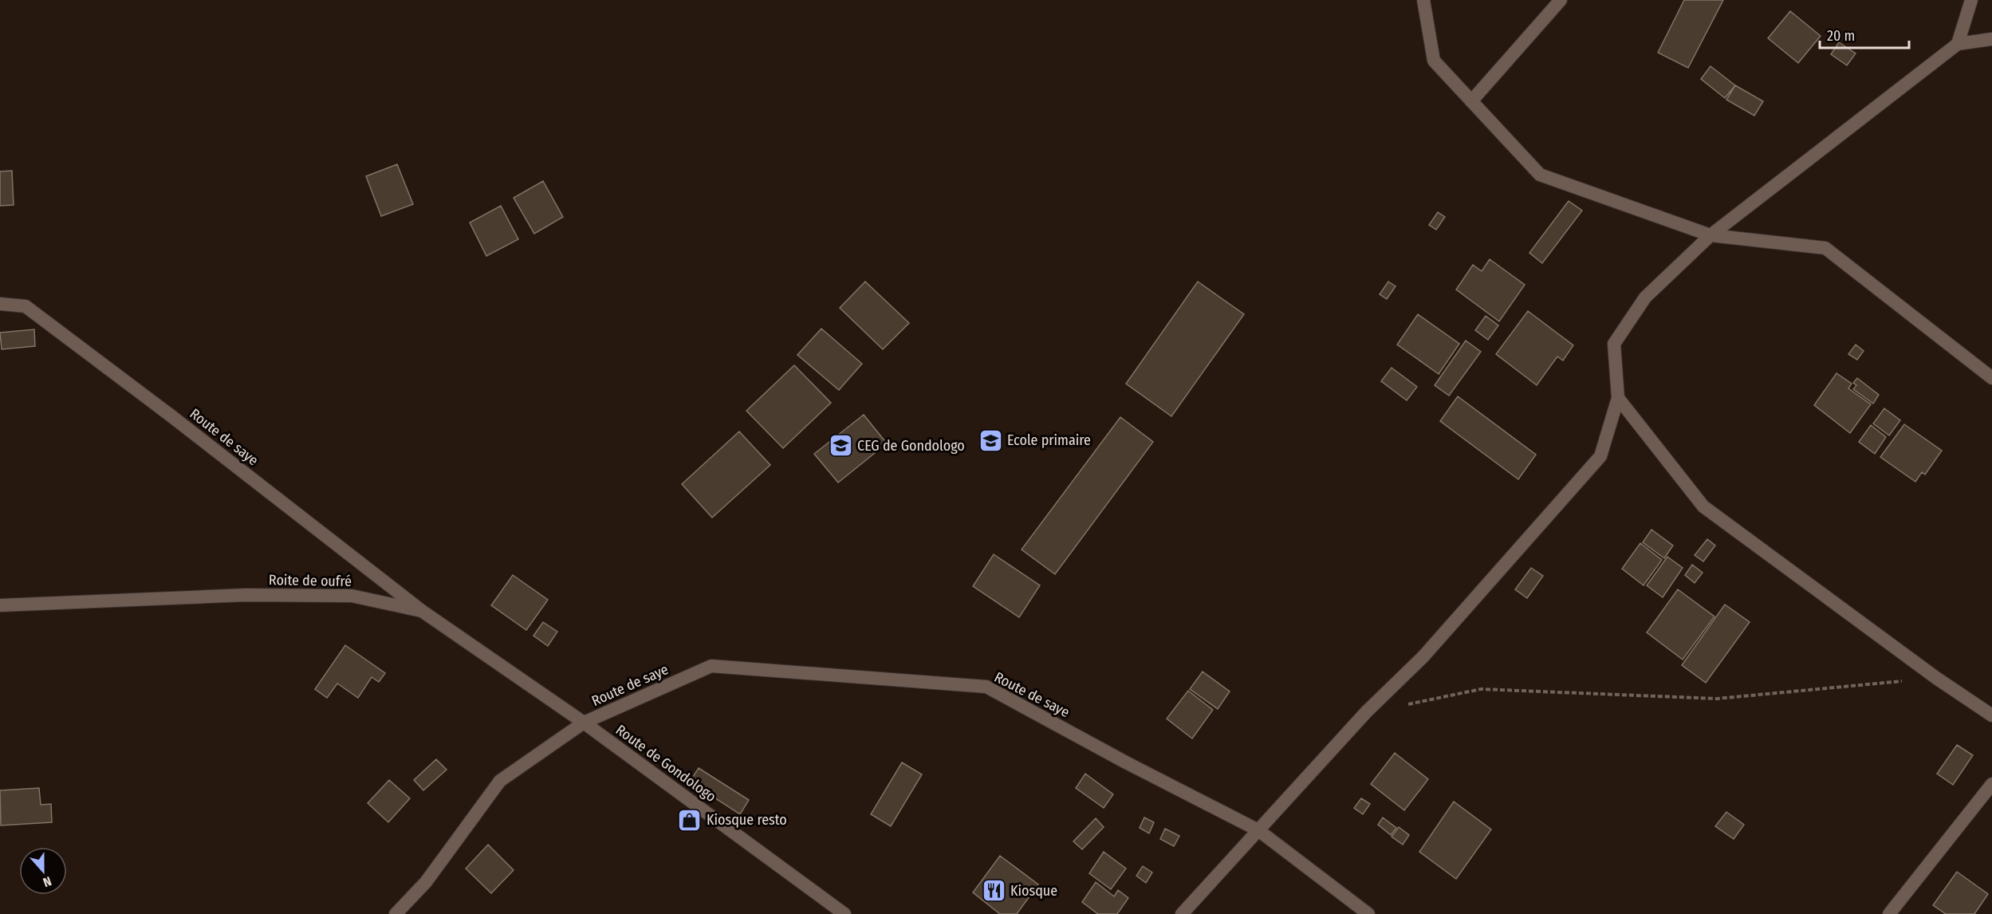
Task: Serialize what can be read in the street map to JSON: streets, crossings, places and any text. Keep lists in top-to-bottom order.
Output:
{
  "streets": {
    "street": ["Route de saye", "Roite de oufré", "Route de Gondologo"]
  },
  "crossings": [
    ["Route de saye", "Roite de oufré"],
    ["Route de saye", "Route de Gondologo"],
    ["Roite de oufré", "Route de Gondologo"]
  ],
  "places": {
    "school or university": ["Ecole primaire", "CEG de Gondologo"],
    "shop": ["Kiosque resto"],
    "restaurant": ["Kiosque"]
  },
  "scale_bar": "20 m",
  "north": "bottom"
}
